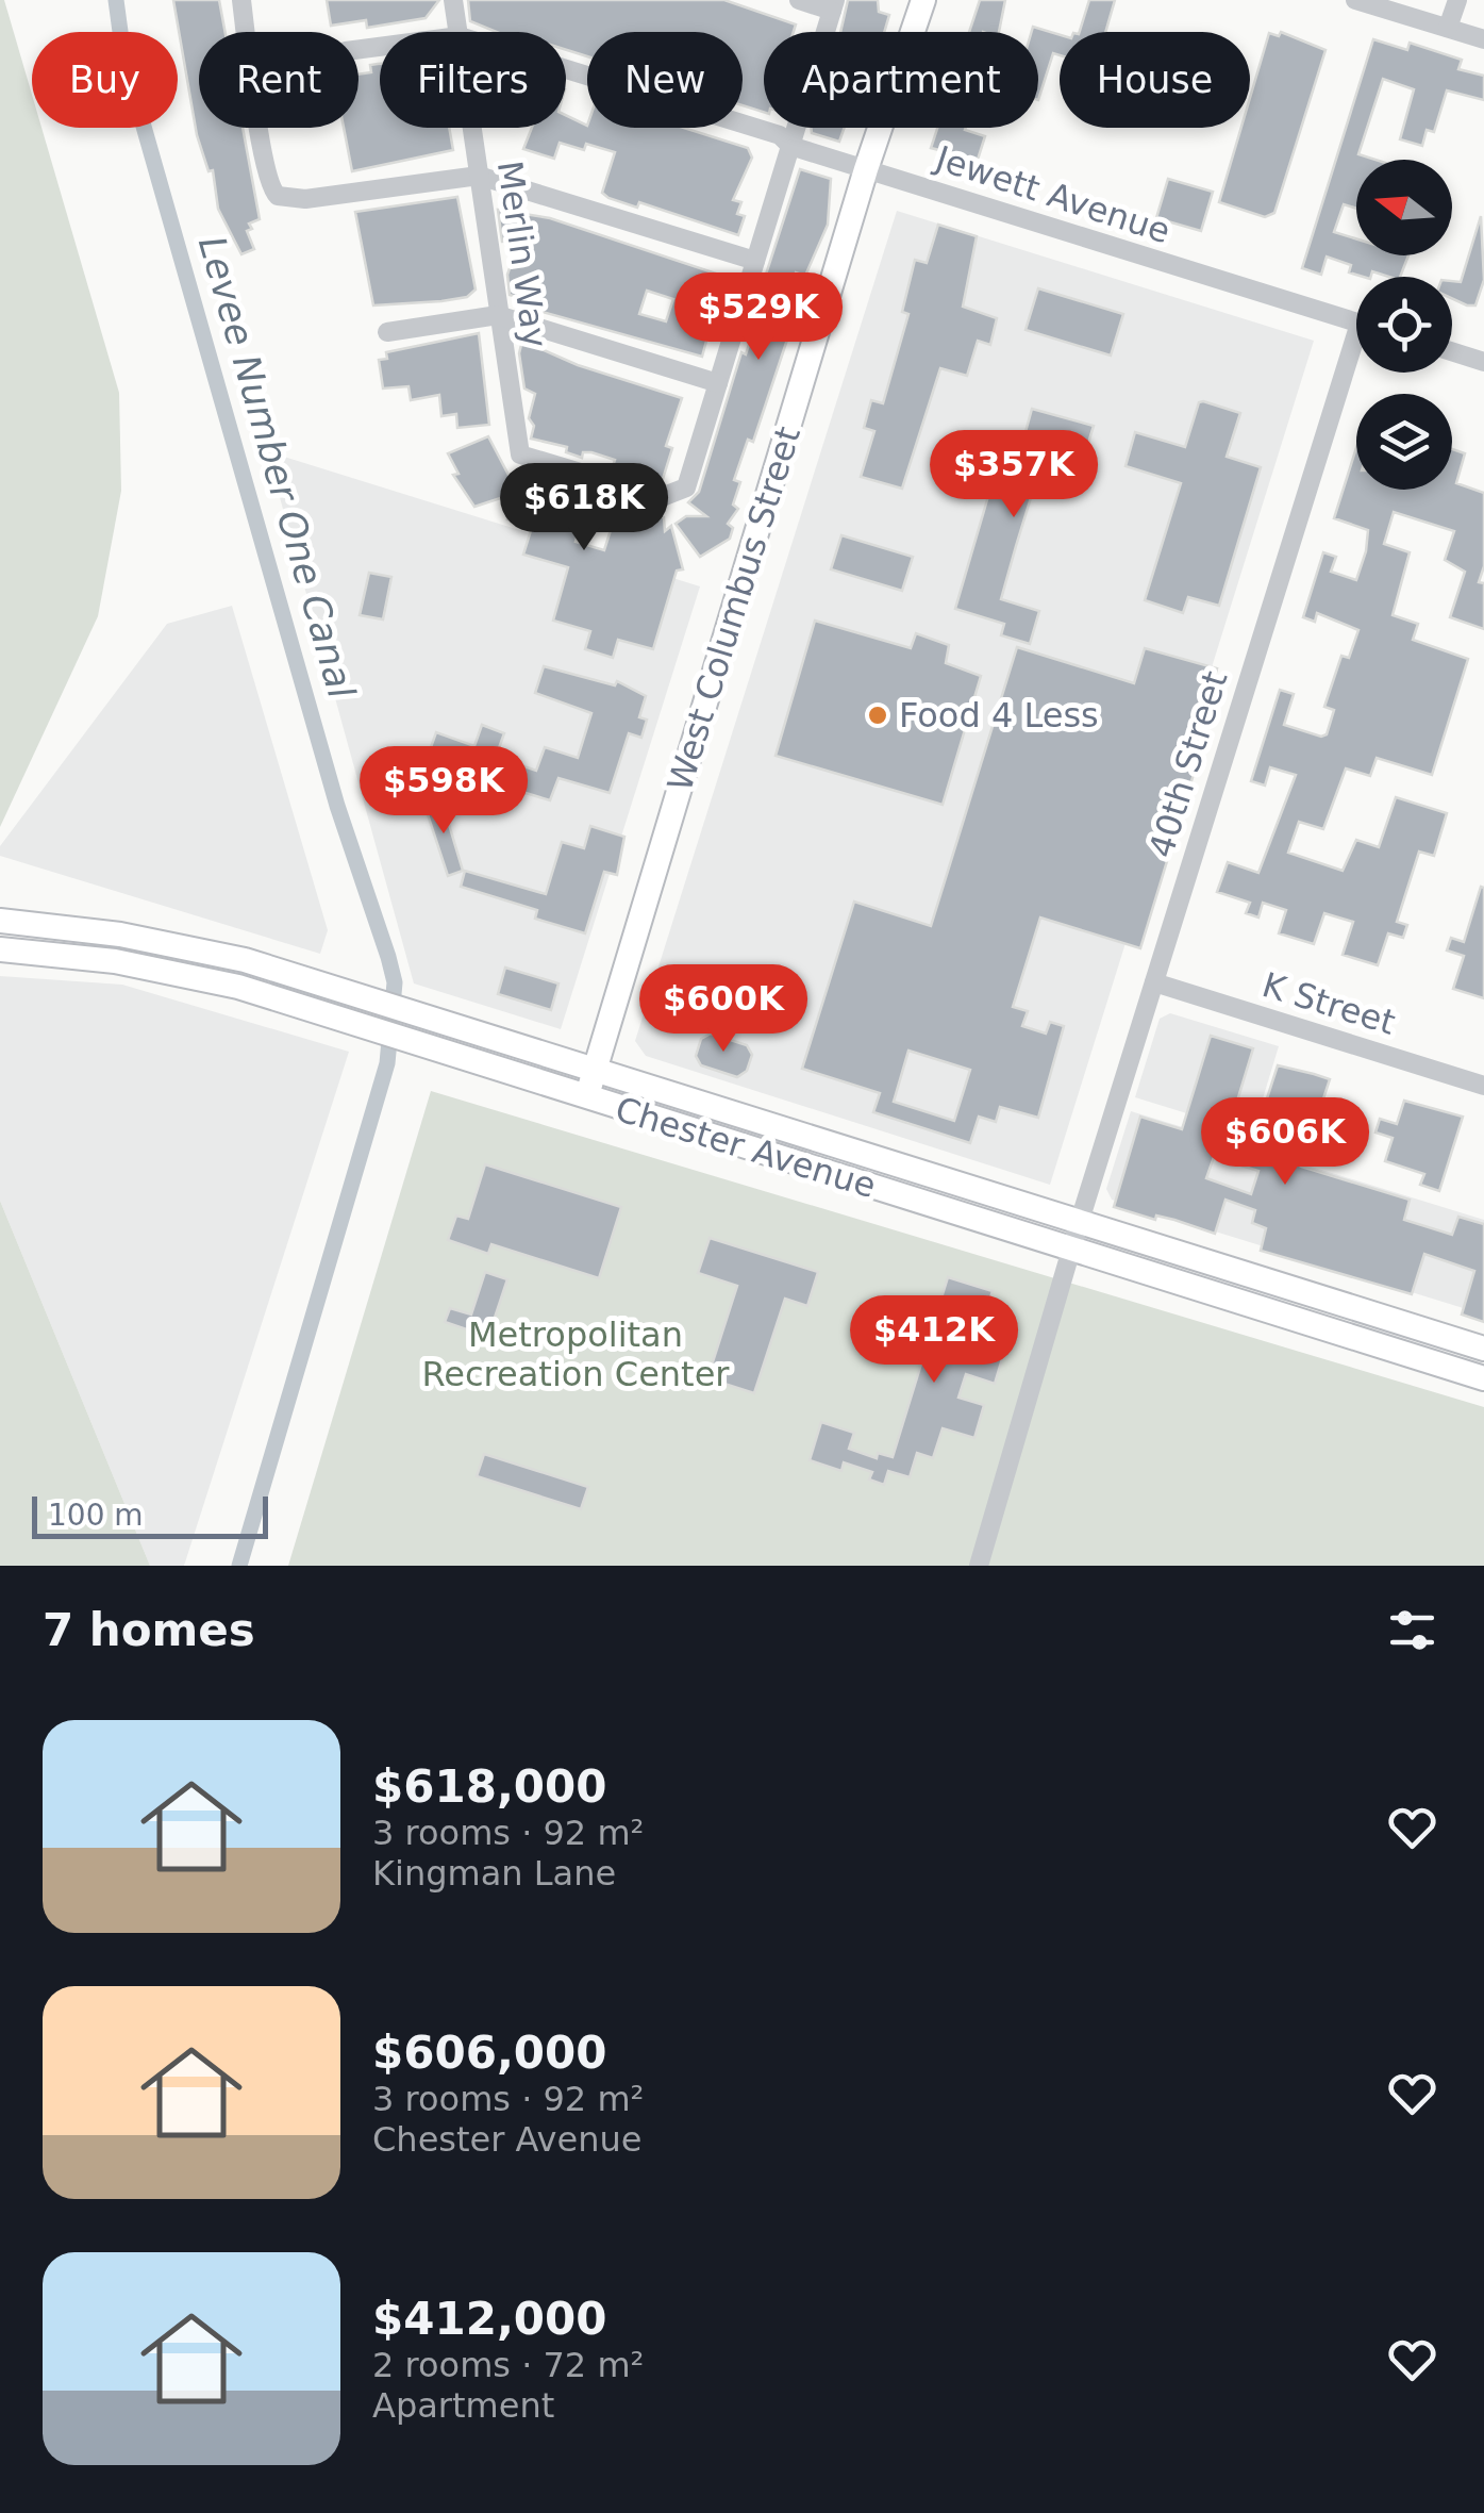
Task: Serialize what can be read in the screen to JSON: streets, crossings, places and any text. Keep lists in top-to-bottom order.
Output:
{
  "streets": {
    "main road": ["West Columbus Street", "Chester Avenue"],
    "street": [
      "Jewett Avenue",
      "Merlin Way",
      "40th Street",
      "K Street"
    ]
  },
  "crossings": [
    ["Jewett Avenue", "West Columbus Street"],
    ["West Columbus Street", "Chester Avenue"],
    ["40th Street", "K Street"],
    ["40th Street", "Chester Avenue"]
  ],
  "water": ["Levee Number One Canal"],
  "parks": ["Metropolitan Recreation Center"],
  "places": ["Food 4 Less"],
  "scale_bar": "100 m",
  "north": "left",
  "page": {
    "chip": [
      "Buy",
      "Rent",
      "Filters",
      "New",
      "Apartment",
      "House"
    ],
    "price": [
      "$529K",
      "$357K",
      "$618K",
      "$598K",
      "$600K",
      "$606K",
      "$412K"
    ],
    "scale": "100 m",
    "heading": "7 homes",
    "list": [
      {
        "name": "$618,000",
        "note": "3 rooms · 92 m² · Kingman Lane"
      },
      {
        "name": "$606,000",
        "note": "3 rooms · 92 m² · Chester Avenue"
      },
      {
        "name": "$412,000",
        "note": "2 rooms · 72 m² · Apartment"
      }
    ]
  }
}
